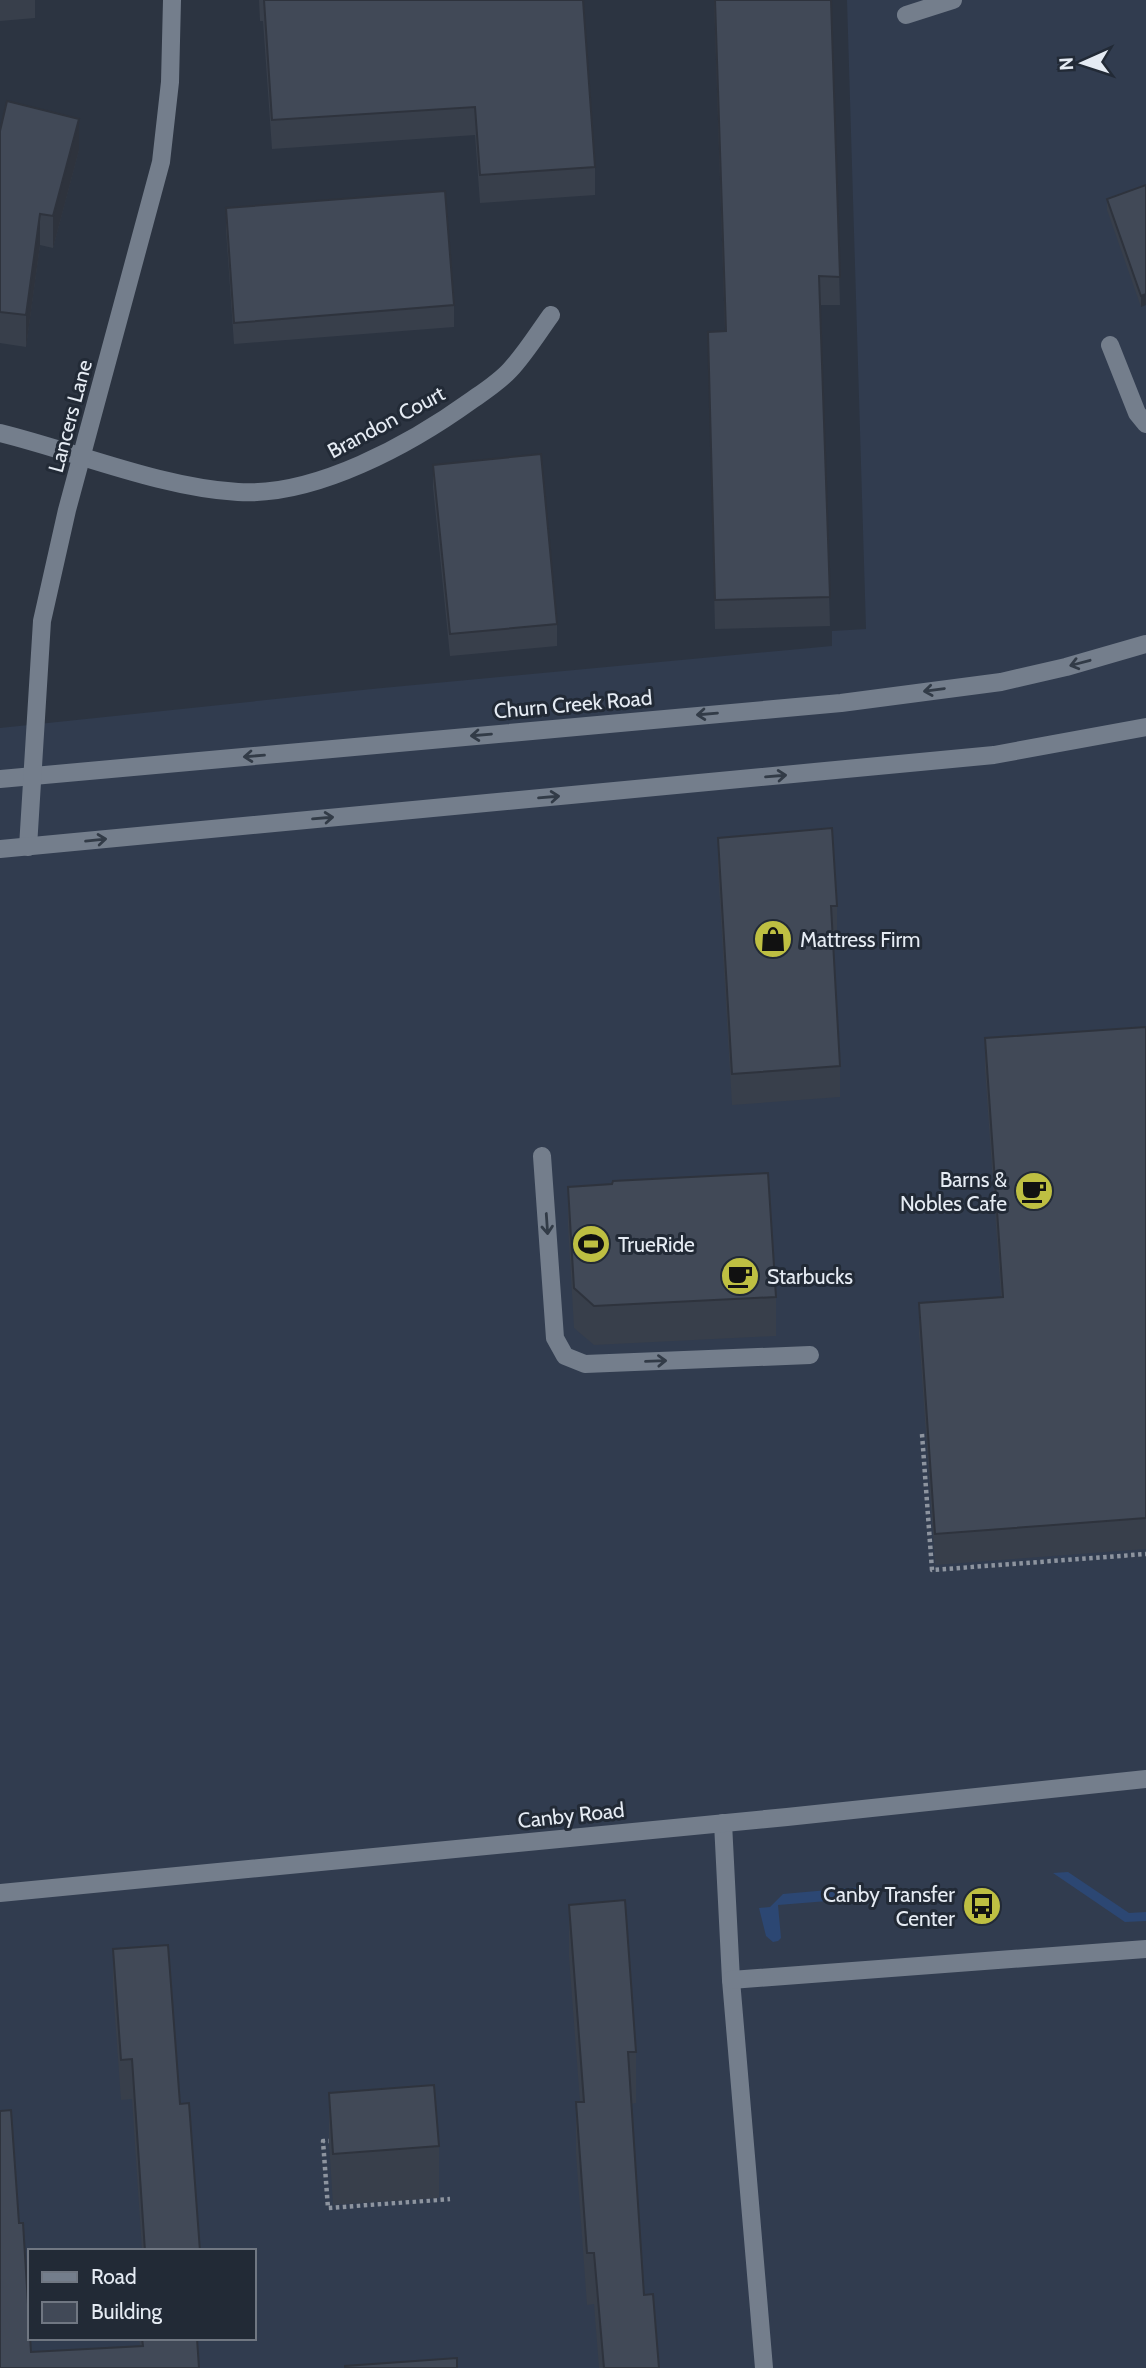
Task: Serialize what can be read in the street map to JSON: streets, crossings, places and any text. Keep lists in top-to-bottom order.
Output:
{
  "streets": {
    "street": [
      "Lancers Lane",
      "Brandon Court",
      "Churn Creek Road",
      "Canby Road"
    ]
  },
  "crossings": [
    ["Lancers Lane", "Brandon Court"],
    ["Lancers Lane", "Churn Creek Road"]
  ],
  "places": {
    "shop": ["Mattress Firm"],
    "cafe": ["Barns & Nobles Cafe", "Starbucks"],
    "sports": ["TrueRide"],
    "bus stop": ["Canby Transfer Center"]
  },
  "legend": ["Road", "Building"],
  "north": "left"
}
